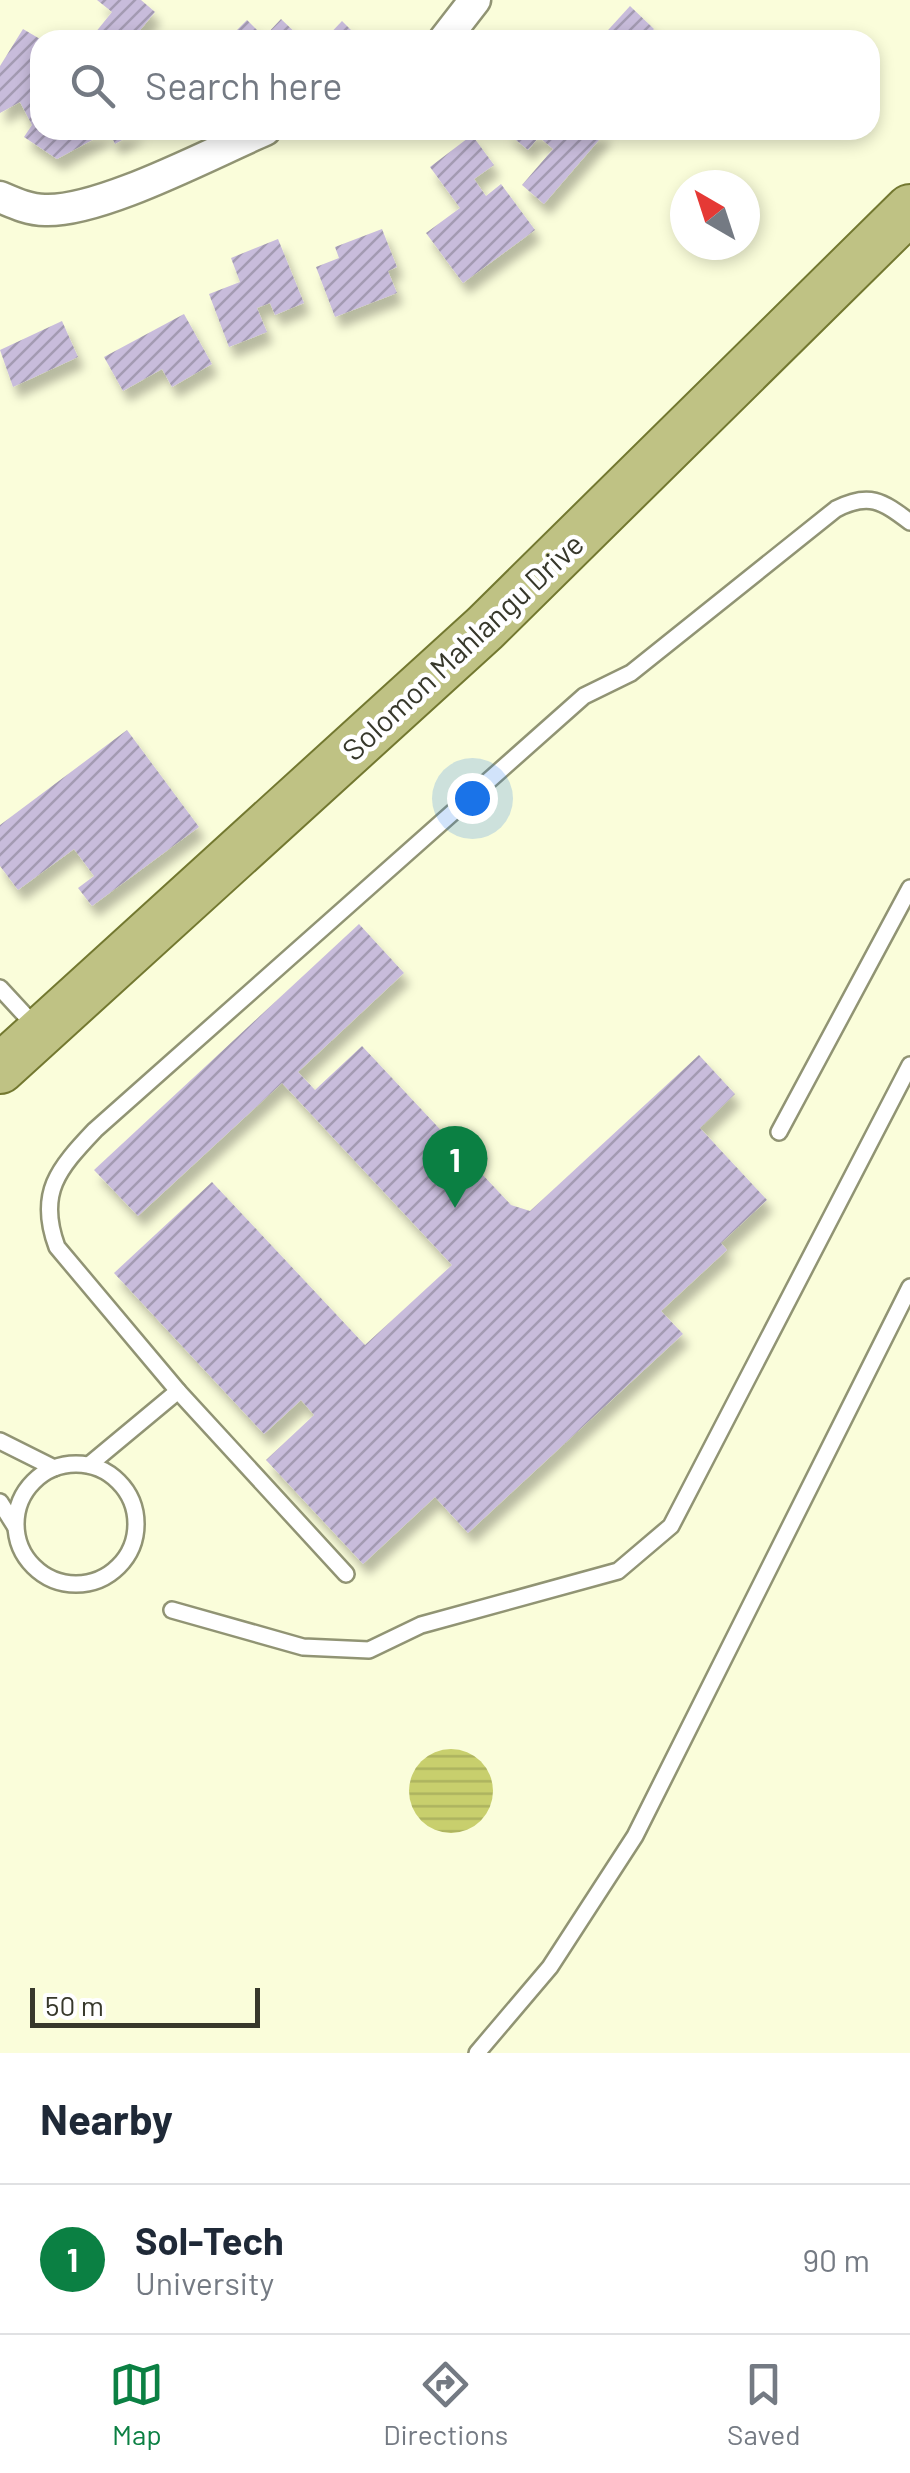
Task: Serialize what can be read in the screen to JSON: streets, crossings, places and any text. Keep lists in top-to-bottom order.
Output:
{
  "streets": {
    "main road": ["Solomon Mahlangu Drive"]
  },
  "scale_bar": "50 m",
  "north": "top left",
  "page": {
    "search": "Search here",
    "pins": "1",
    "scale": "50 m",
    "heading": "Nearby",
    "list": [
      {
        "mark": "1",
        "name": "Sol-Tech",
        "note": "University",
        "value": "90 m"
      }
    ],
    "nav": ["Map", "Directions", "Saved"]
  }
}
